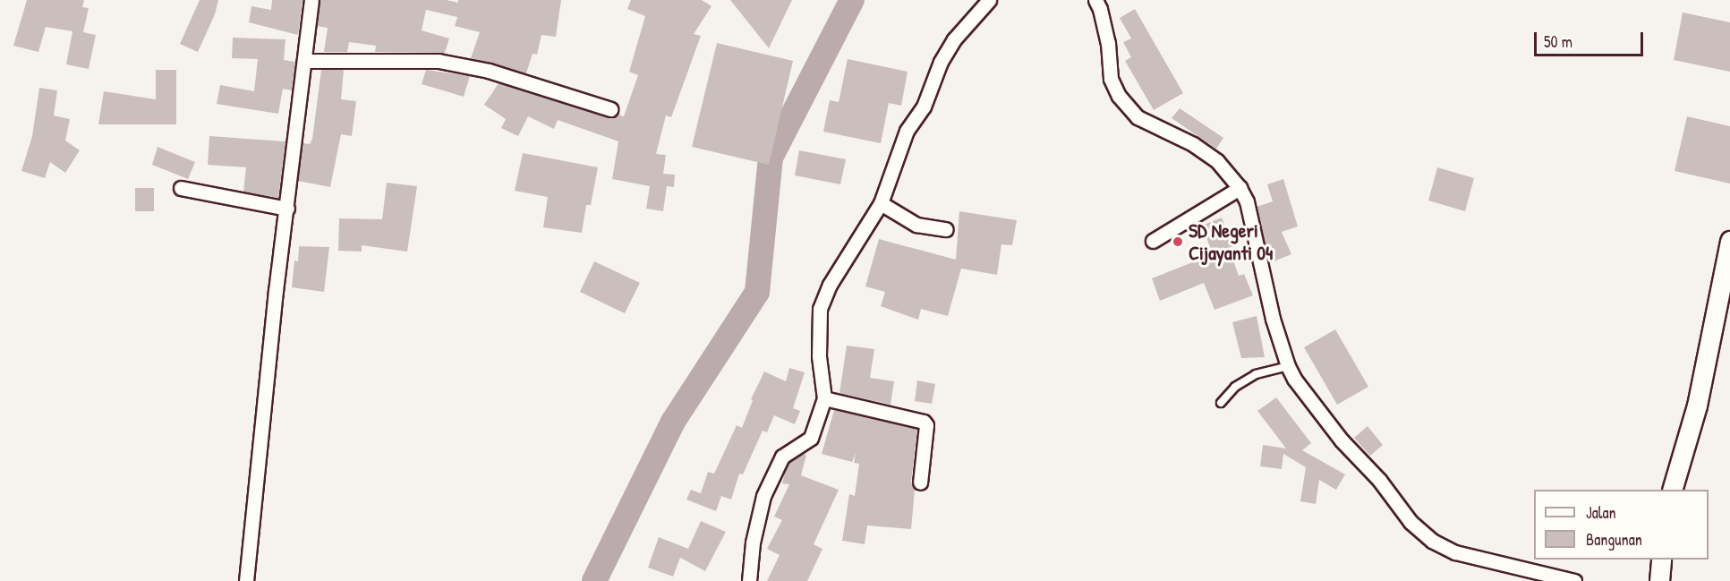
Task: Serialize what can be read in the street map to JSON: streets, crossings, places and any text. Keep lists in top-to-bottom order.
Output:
{
  "places": ["SD Negeri Cijayanti 04"],
  "legend": ["Jalan", "Bangunan"],
  "scale_bar": "50 m"
}
